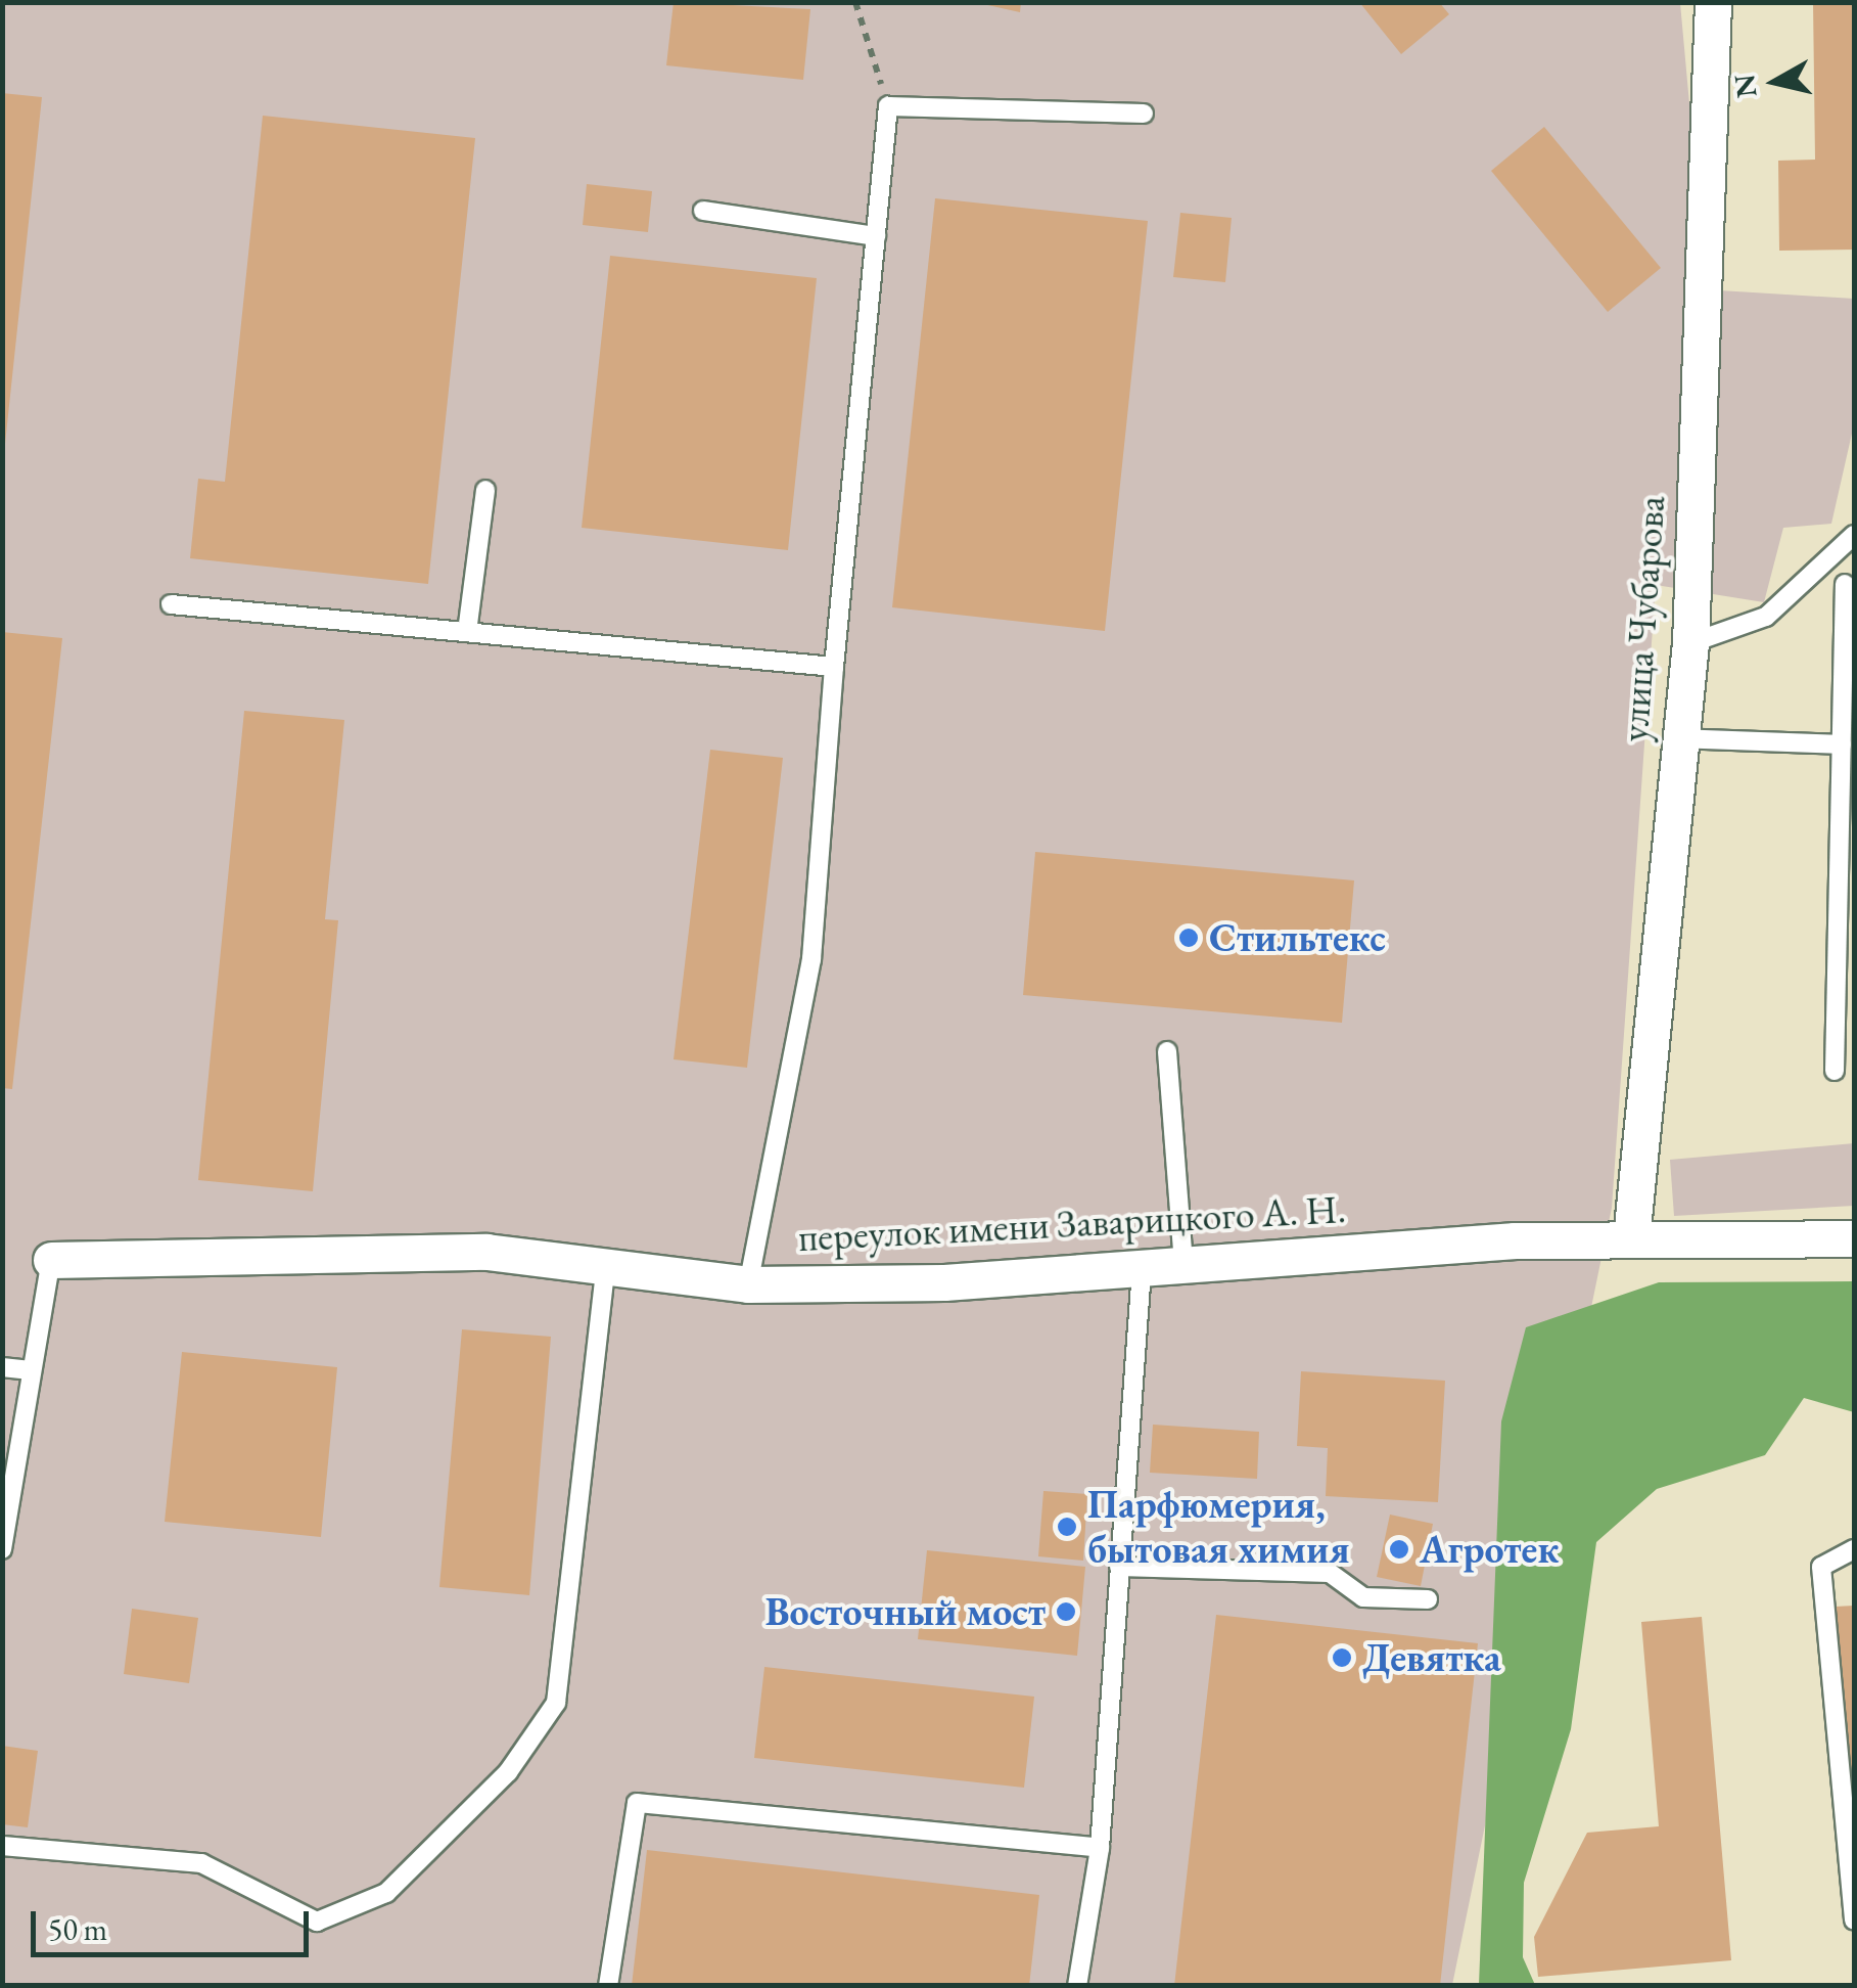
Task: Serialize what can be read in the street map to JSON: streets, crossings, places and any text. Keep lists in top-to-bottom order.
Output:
{
  "streets": {
    "street": ["улица Чубарова", "переулок имени Заварицкого А. Н."]
  },
  "crossings": [
    ["улица Чубарова", "переулок имени Заварицкого А. Н."]
  ],
  "places": [
    "Стильтекс",
    "Парфюмерия, бытовая химия",
    "Агротек",
    "Восточный мост",
    "Девятка"
  ],
  "scale_bar": "50 m",
  "north": "left"
}
